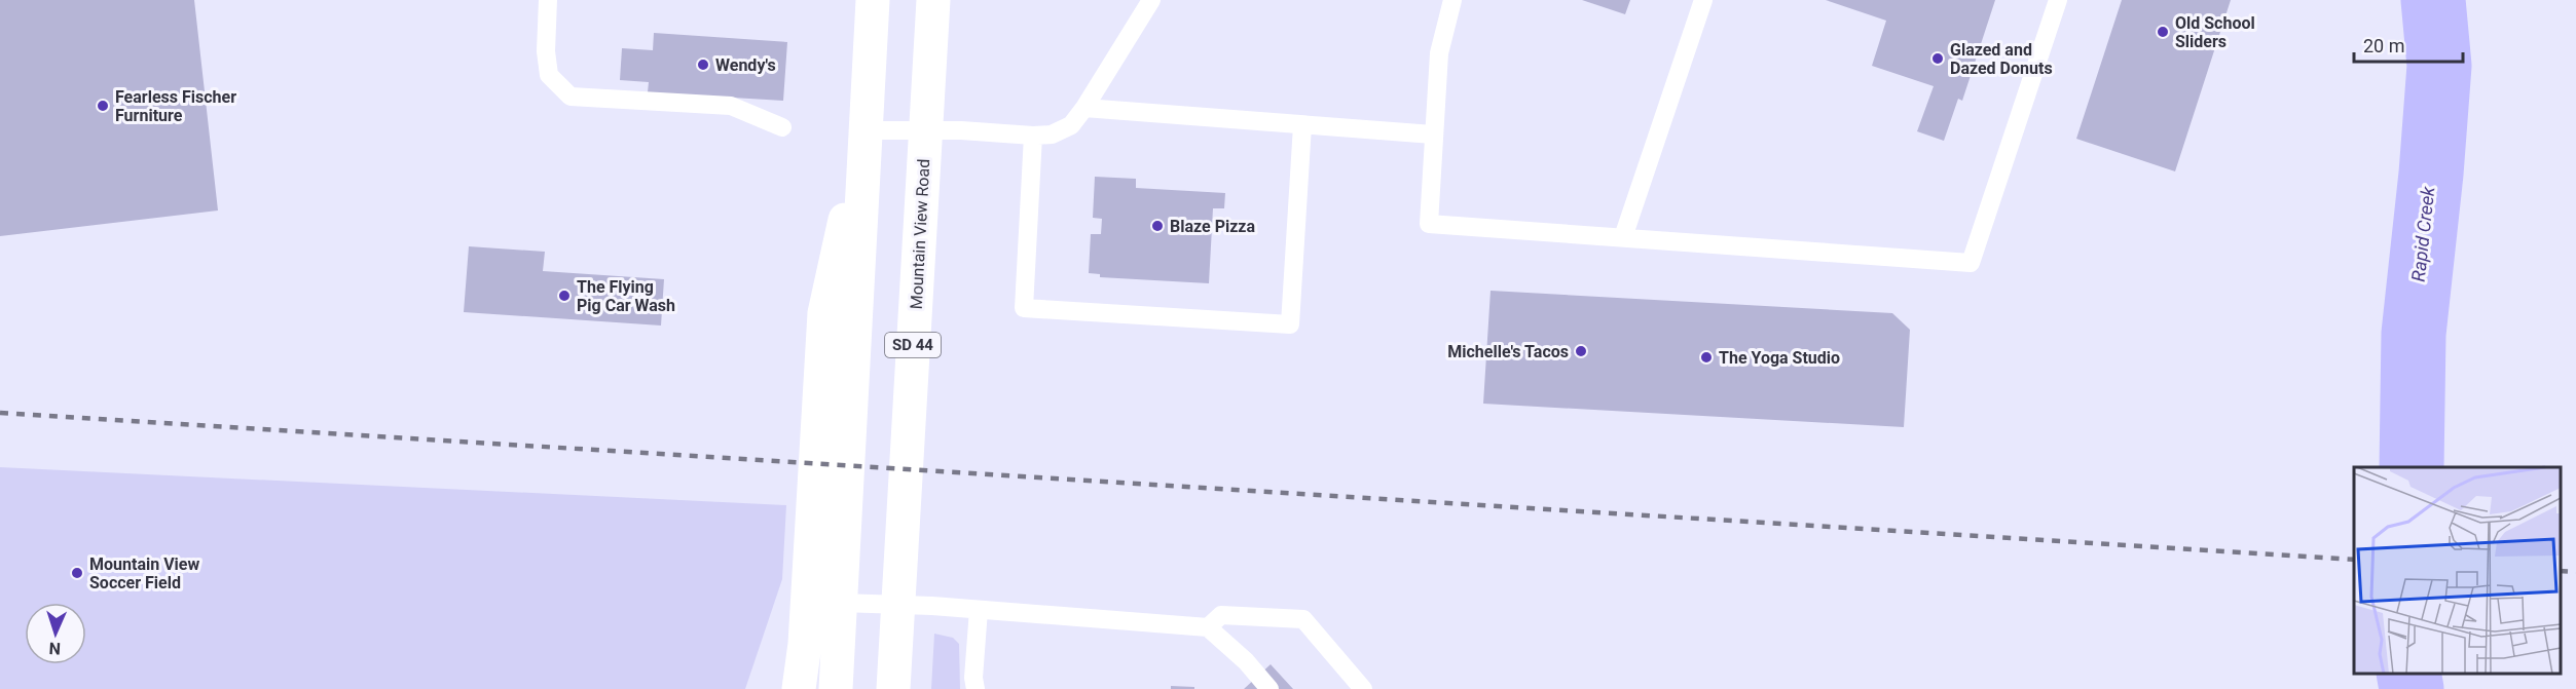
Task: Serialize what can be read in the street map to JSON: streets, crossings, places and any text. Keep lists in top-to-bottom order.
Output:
{
  "streets": {
    "main road": ["Mountain View Road", "SD 44"]
  },
  "water": ["Rapid Creek"],
  "places": [
    "Old School Sliders",
    "Glazed and Dazed Donuts",
    "Wendy's",
    "Fearless Fischer Furniture",
    "Blaze Pizza",
    "The Flying Pig Car Wash",
    "Michelle's Tacos",
    "The Yoga Studio",
    "Mountain View Soccer Field"
  ],
  "scale_bar": "20 m",
  "north": "bottom"
}
